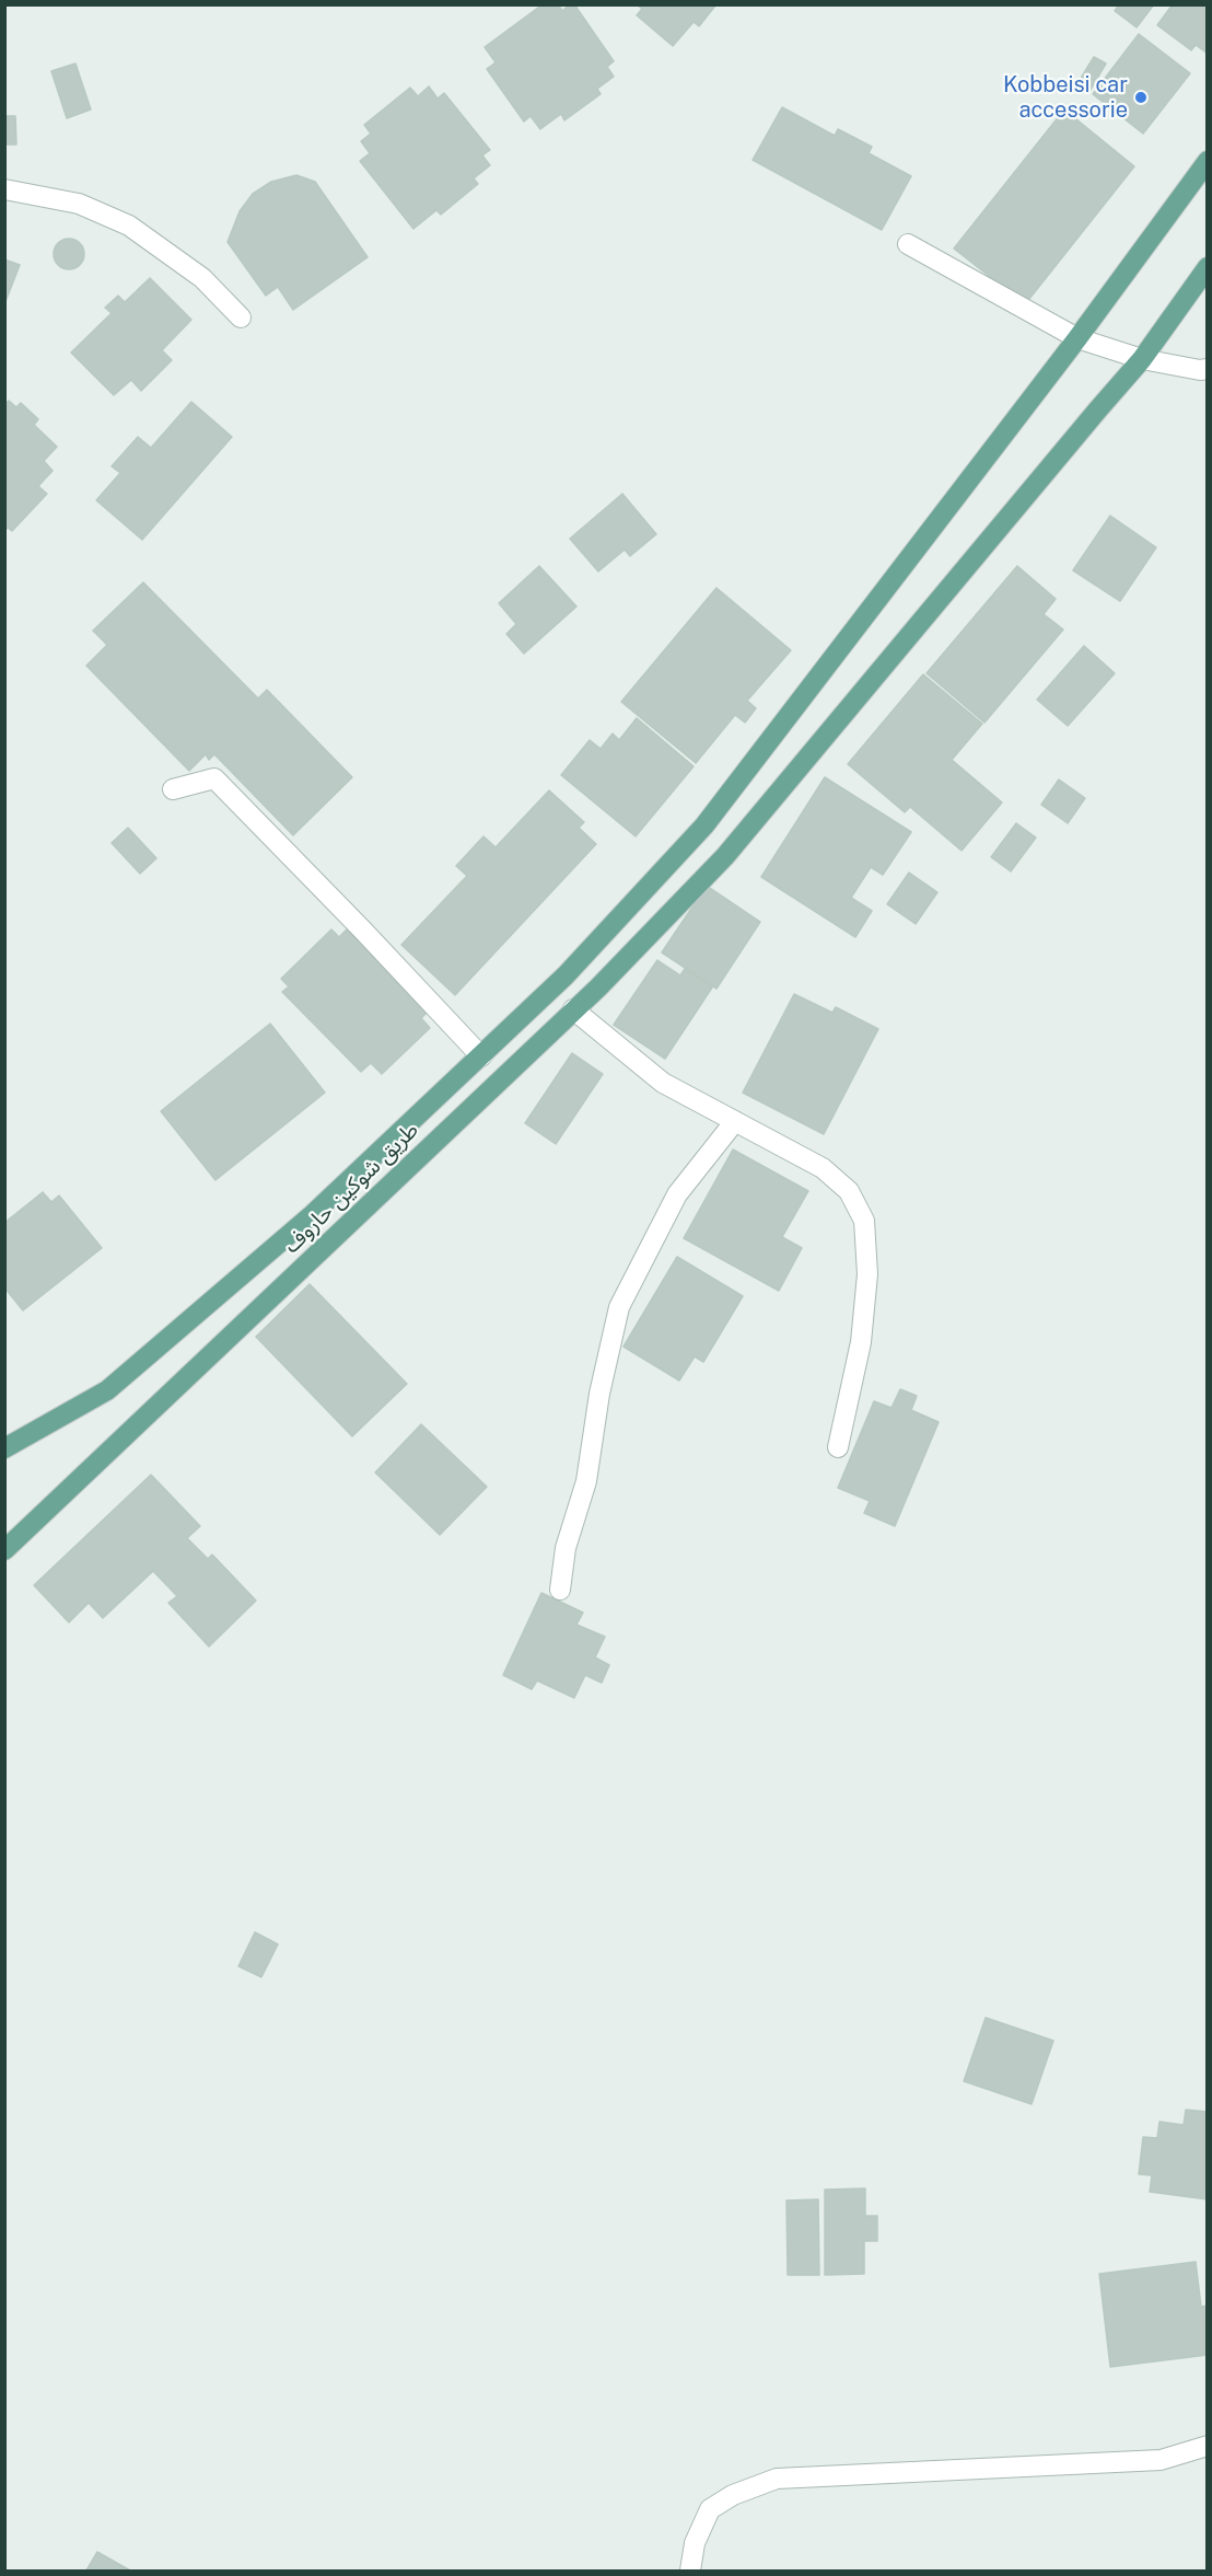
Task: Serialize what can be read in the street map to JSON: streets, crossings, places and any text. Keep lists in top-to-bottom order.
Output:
{
  "streets": {
    "main road": ["طريق شوكين حاروف"]
  },
  "places": ["Kobbeisi car accessorie"]
}
